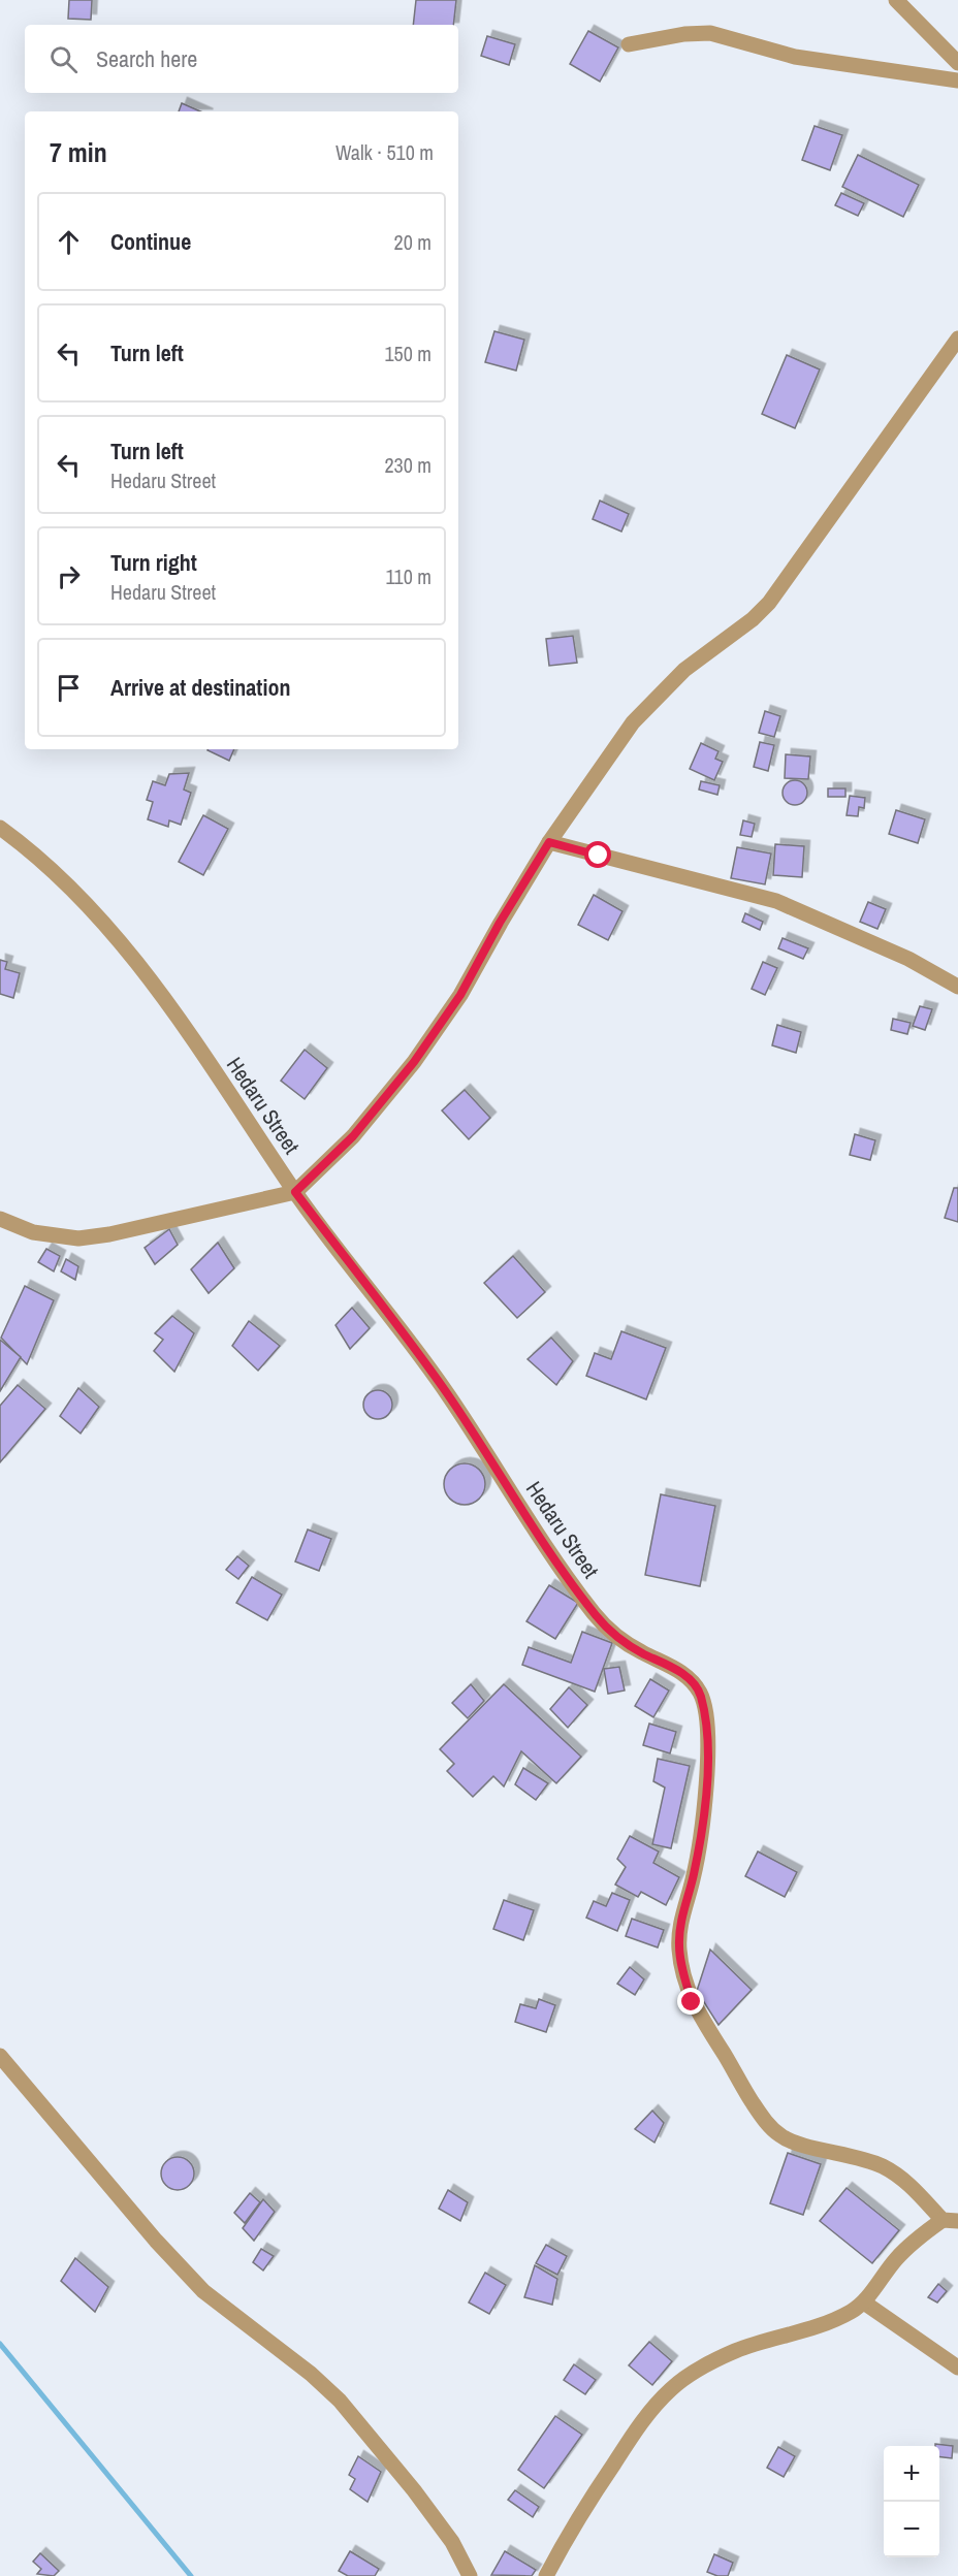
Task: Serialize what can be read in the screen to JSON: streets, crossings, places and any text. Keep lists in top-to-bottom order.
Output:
{
  "streets": {
    "street": ["Hedaru Street"]
  },
  "page": {
    "search": "Search here",
    "heading": ["7 min", "Walk · 510 m"],
    "list": [
      ["Continue", "20 m"],
      ["Turn left", "150 m"],
      ["Turn left", "Hedaru Street", "230 m"],
      ["Turn right", "Hedaru Street", "110 m"],
      "Arrive at destination"
    ],
    "map_buttons": ["+", "−"]
  }
}
